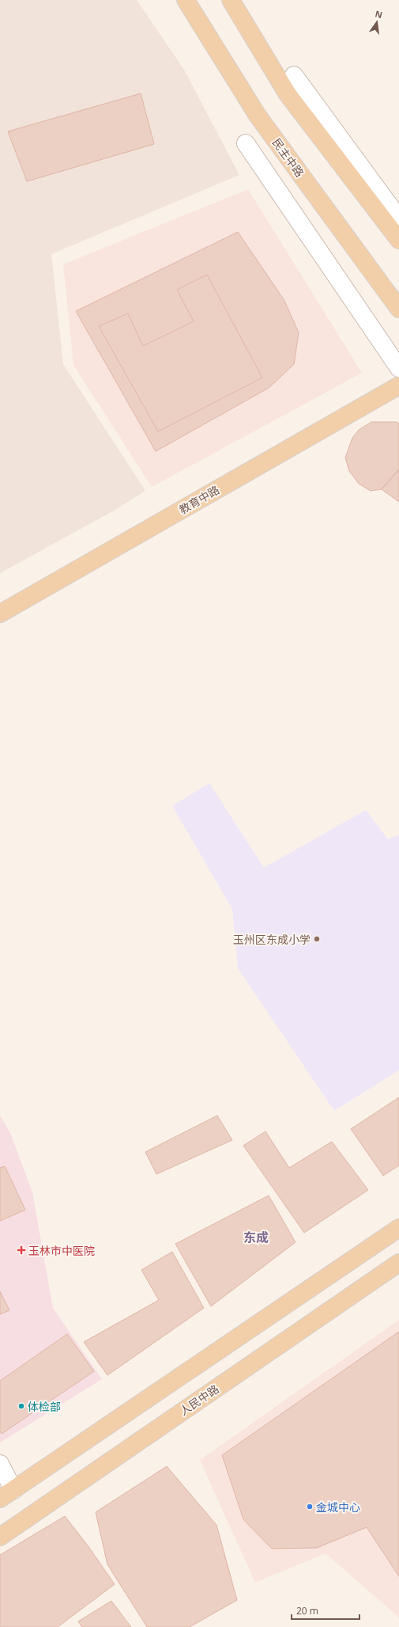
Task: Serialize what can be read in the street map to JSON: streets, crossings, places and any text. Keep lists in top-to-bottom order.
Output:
{
  "streets": {
    "main road": ["民主中路", "教育中路", "人民中路"]
  },
  "districts": ["东成"],
  "places": {
    "other": ["玉州区东成小学", "体检部", "金城中心"],
    "health": ["玉林市中医院"]
  },
  "scale_bar": "20 m",
  "north": "top"
}
